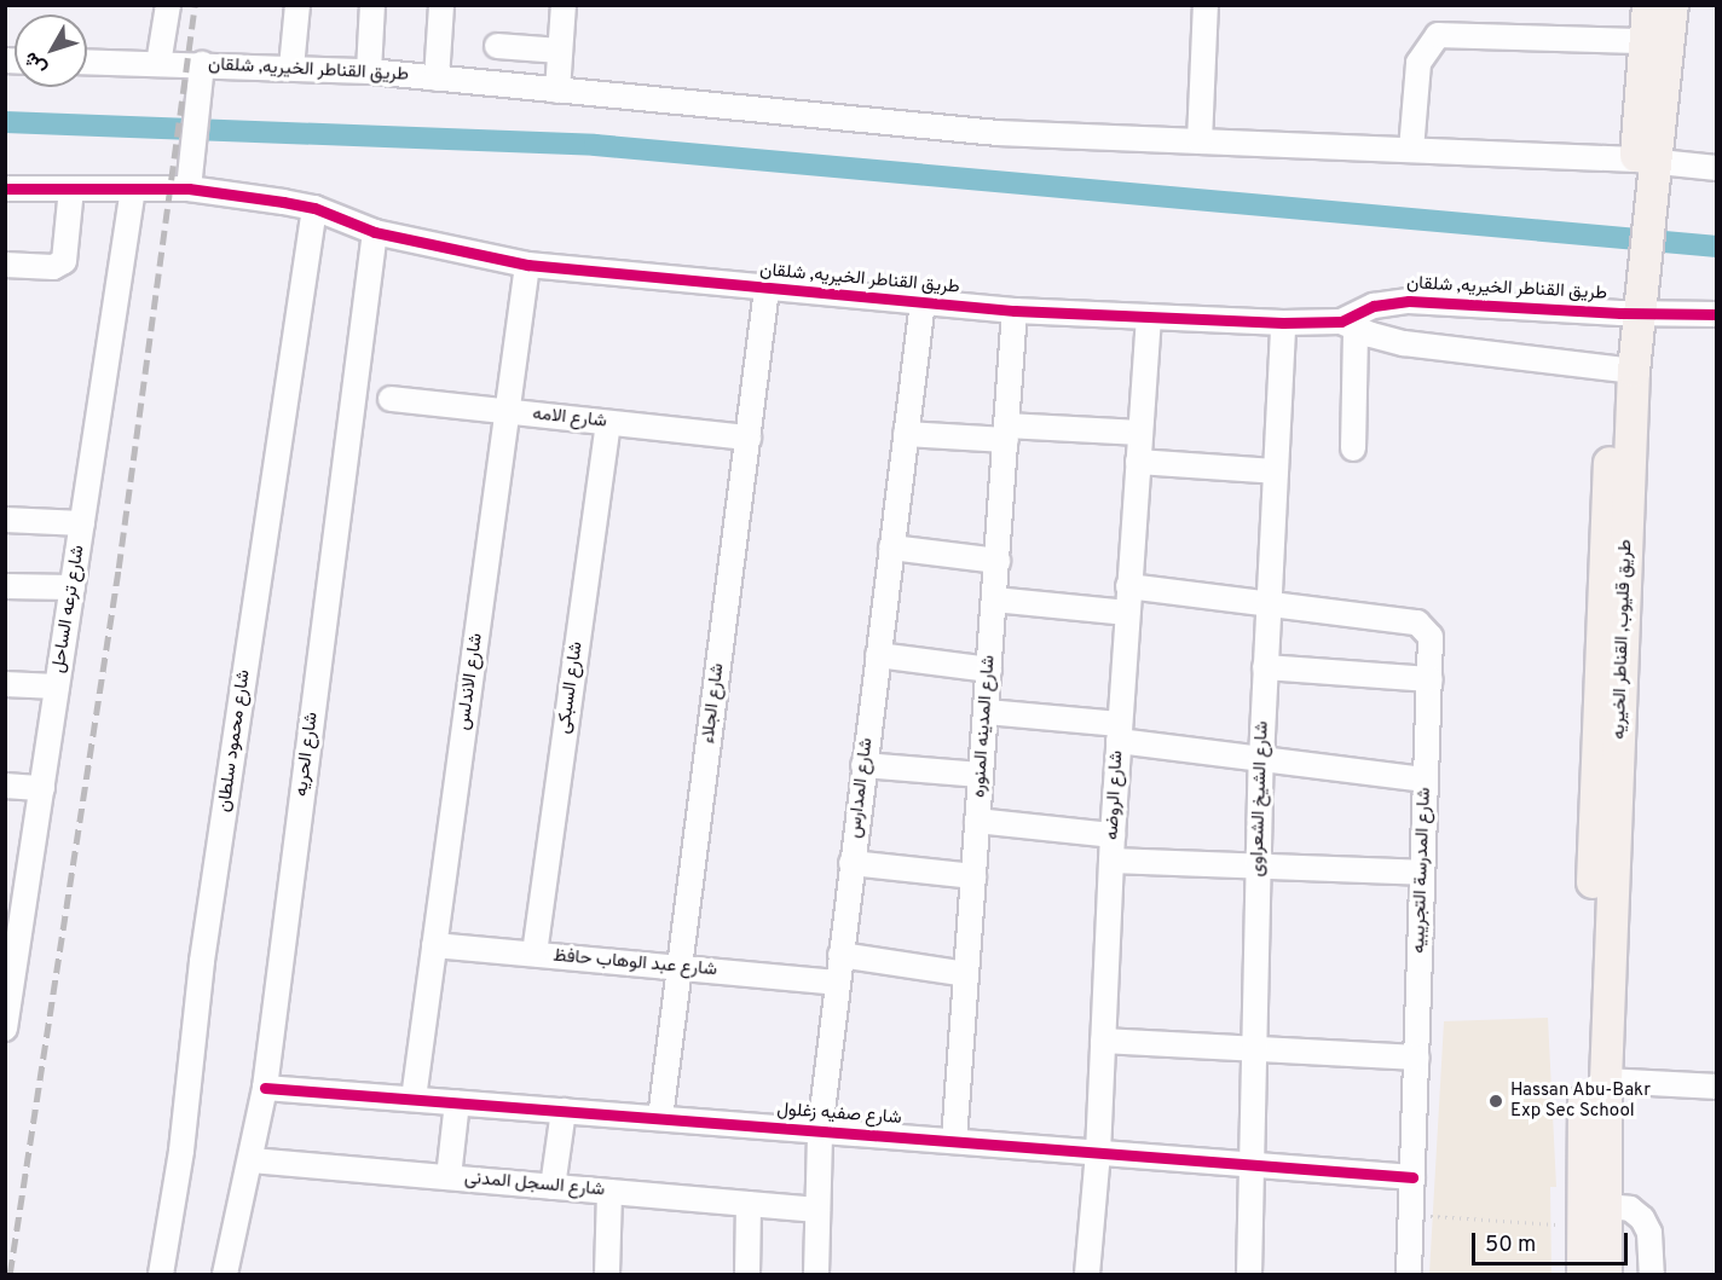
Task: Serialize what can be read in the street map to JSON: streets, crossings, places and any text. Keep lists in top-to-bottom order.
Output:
{
  "streets": {
    "main road": ["طريق قليوب, القناطر الخيريه"],
    "street": [
      "طريق القناطر الخيريه, شلقان",
      "شارع الامه",
      "شارع ترعه الساحل",
      "شارع الاندلس",
      "شارع السبكى",
      "شارع الجلاء",
      "شارع المدينه المنوره",
      "شارع محمود سلطان",
      "شارع الحريه",
      "شارع المدارس",
      "شارع الروضه",
      "شارع الشيخ الشعراوى",
      "شارع المدرسة التجريبيه",
      "شارع عبد الوهاب حافظ",
      "شارع صفيه زغلول",
      "شارع السجل المدنى"
    ]
  },
  "crossings": [
    ["طريق القناطر الخيريه, شلقان", "شارع ترعه الساحل"],
    ["طريق القناطر الخيريه, شلقان", "طريق قليوب, القناطر الخيريه"],
    ["طريق القناطر الخيريه, شلقان", "شارع الاندلس"],
    ["طريق القناطر الخيريه, شلقان", "شارع الجلاء"],
    ["طريق القناطر الخيريه, شلقان", "شارع المدينه المنوره"],
    ["طريق القناطر الخيريه, شلقان", "شارع محمود سلطان"],
    ["طريق القناطر الخيريه, شلقان", "شارع الحريه"],
    ["طريق القناطر الخيريه, شلقان", "شارع المدارس"],
    ["طريق القناطر الخيريه, شلقان", "شارع الروضه"],
    ["طريق القناطر الخيريه, شلقان", "شارع الشيخ الشعراوى"],
    ["شارع الامه", "شارع الاندلس"],
    ["شارع الامه", "شارع السبكى"],
    ["شارع الامه", "شارع الجلاء"],
    ["شارع الاندلس", "شارع عبد الوهاب حافظ"],
    ["شارع الاندلس", "شارع صفيه زغلول"],
    ["شارع السبكى", "شارع عبد الوهاب حافظ"],
    ["شارع الجلاء", "شارع عبد الوهاب حافظ"],
    ["شارع الجلاء", "شارع صفيه زغلول"],
    ["شارع المدينه المنوره", "شارع صفيه زغلول"],
    ["شارع الحريه", "شارع صفيه زغلول"],
    ["شارع الحريه", "شارع السجل المدنى"],
    ["شارع المدارس", "شارع عبد الوهاب حافظ"],
    ["شارع المدارس", "شارع صفيه زغلول"],
    ["شارع المدارس", "شارع السجل المدنى"],
    ["شارع الروضه", "شارع المدرسة التجريبيه"],
    ["شارع الروضه", "شارع صفيه زغلول"],
    ["شارع الشيخ الشعراوى", "شارع المدرسة التجريبيه"],
    ["شارع الشيخ الشعراوى", "شارع صفيه زغلول"],
    ["شارع المدرسة التجريبيه", "شارع صفيه زغلول"]
  ],
  "places": ["Hassan Abu-Bakr Exp Sec School"],
  "scale_bar": "50 m",
  "north": "bottom left"
}
